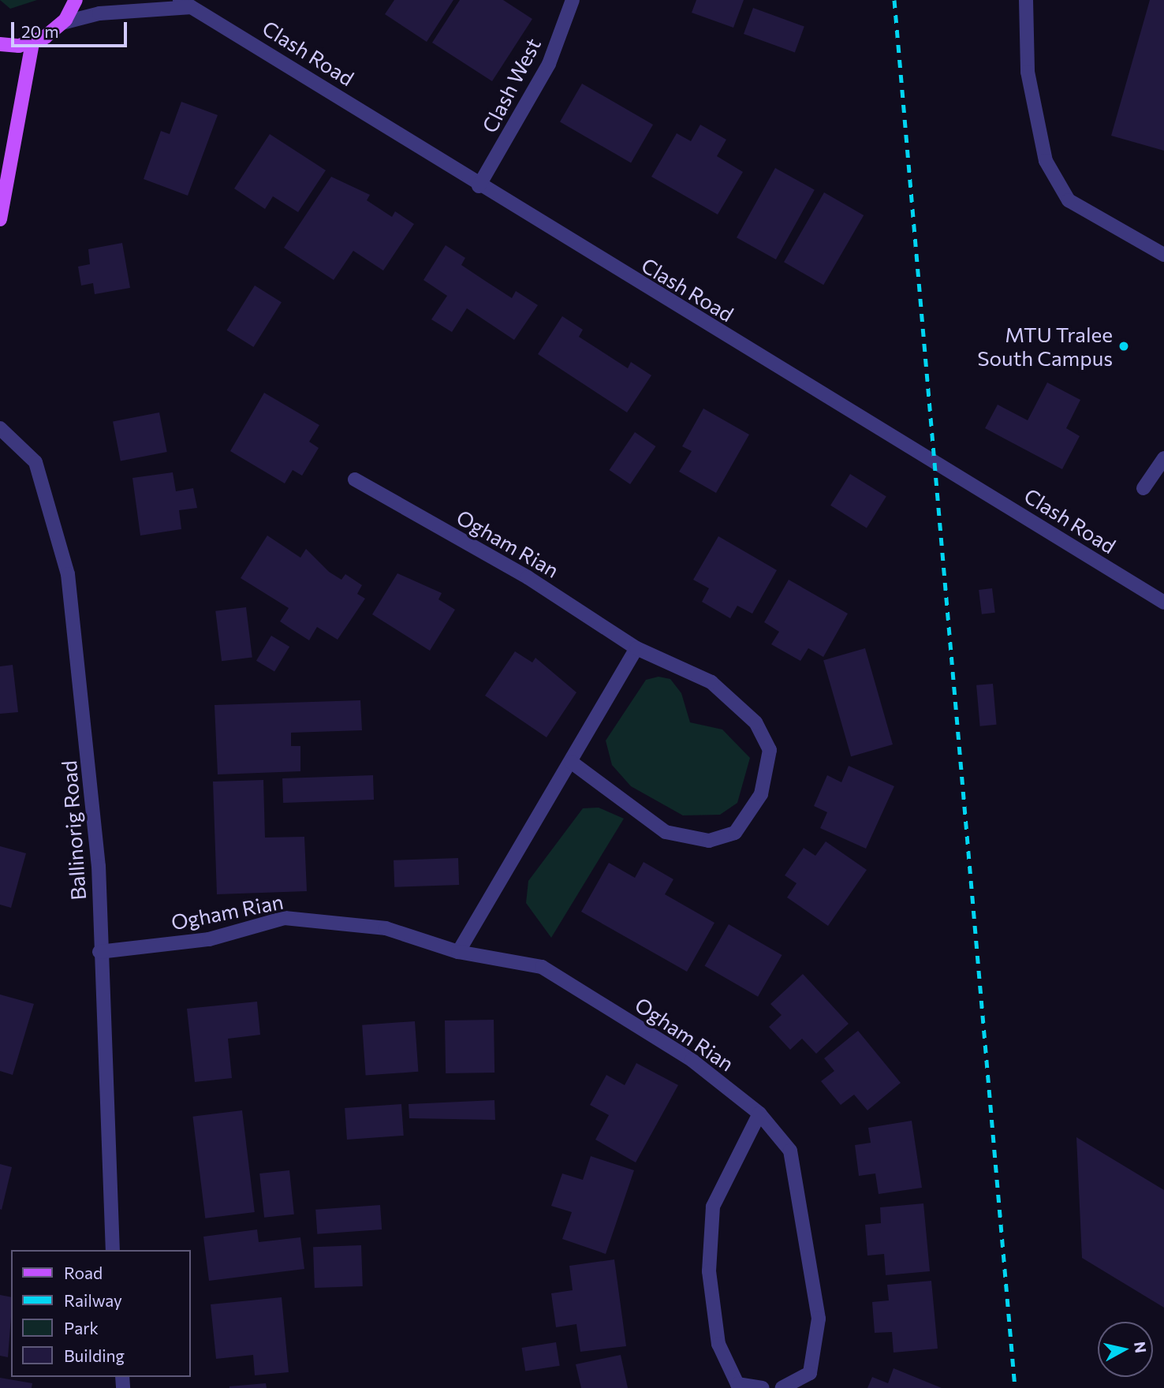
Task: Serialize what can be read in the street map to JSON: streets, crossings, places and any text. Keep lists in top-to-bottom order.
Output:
{
  "streets": {
    "street": [
      "Clash Road",
      "Clash West",
      "Ogham Rian",
      "Ballinorig Road"
    ]
  },
  "crossings": [
    ["Clash Road", "Clash West"],
    ["Ogham Rian", "Ballinorig Road"]
  ],
  "places": ["MTU Tralee South Campus"],
  "legend": [
    "Road",
    "Railway",
    "Park",
    "Building"
  ],
  "scale_bar": "20 m",
  "north": "right"
}
